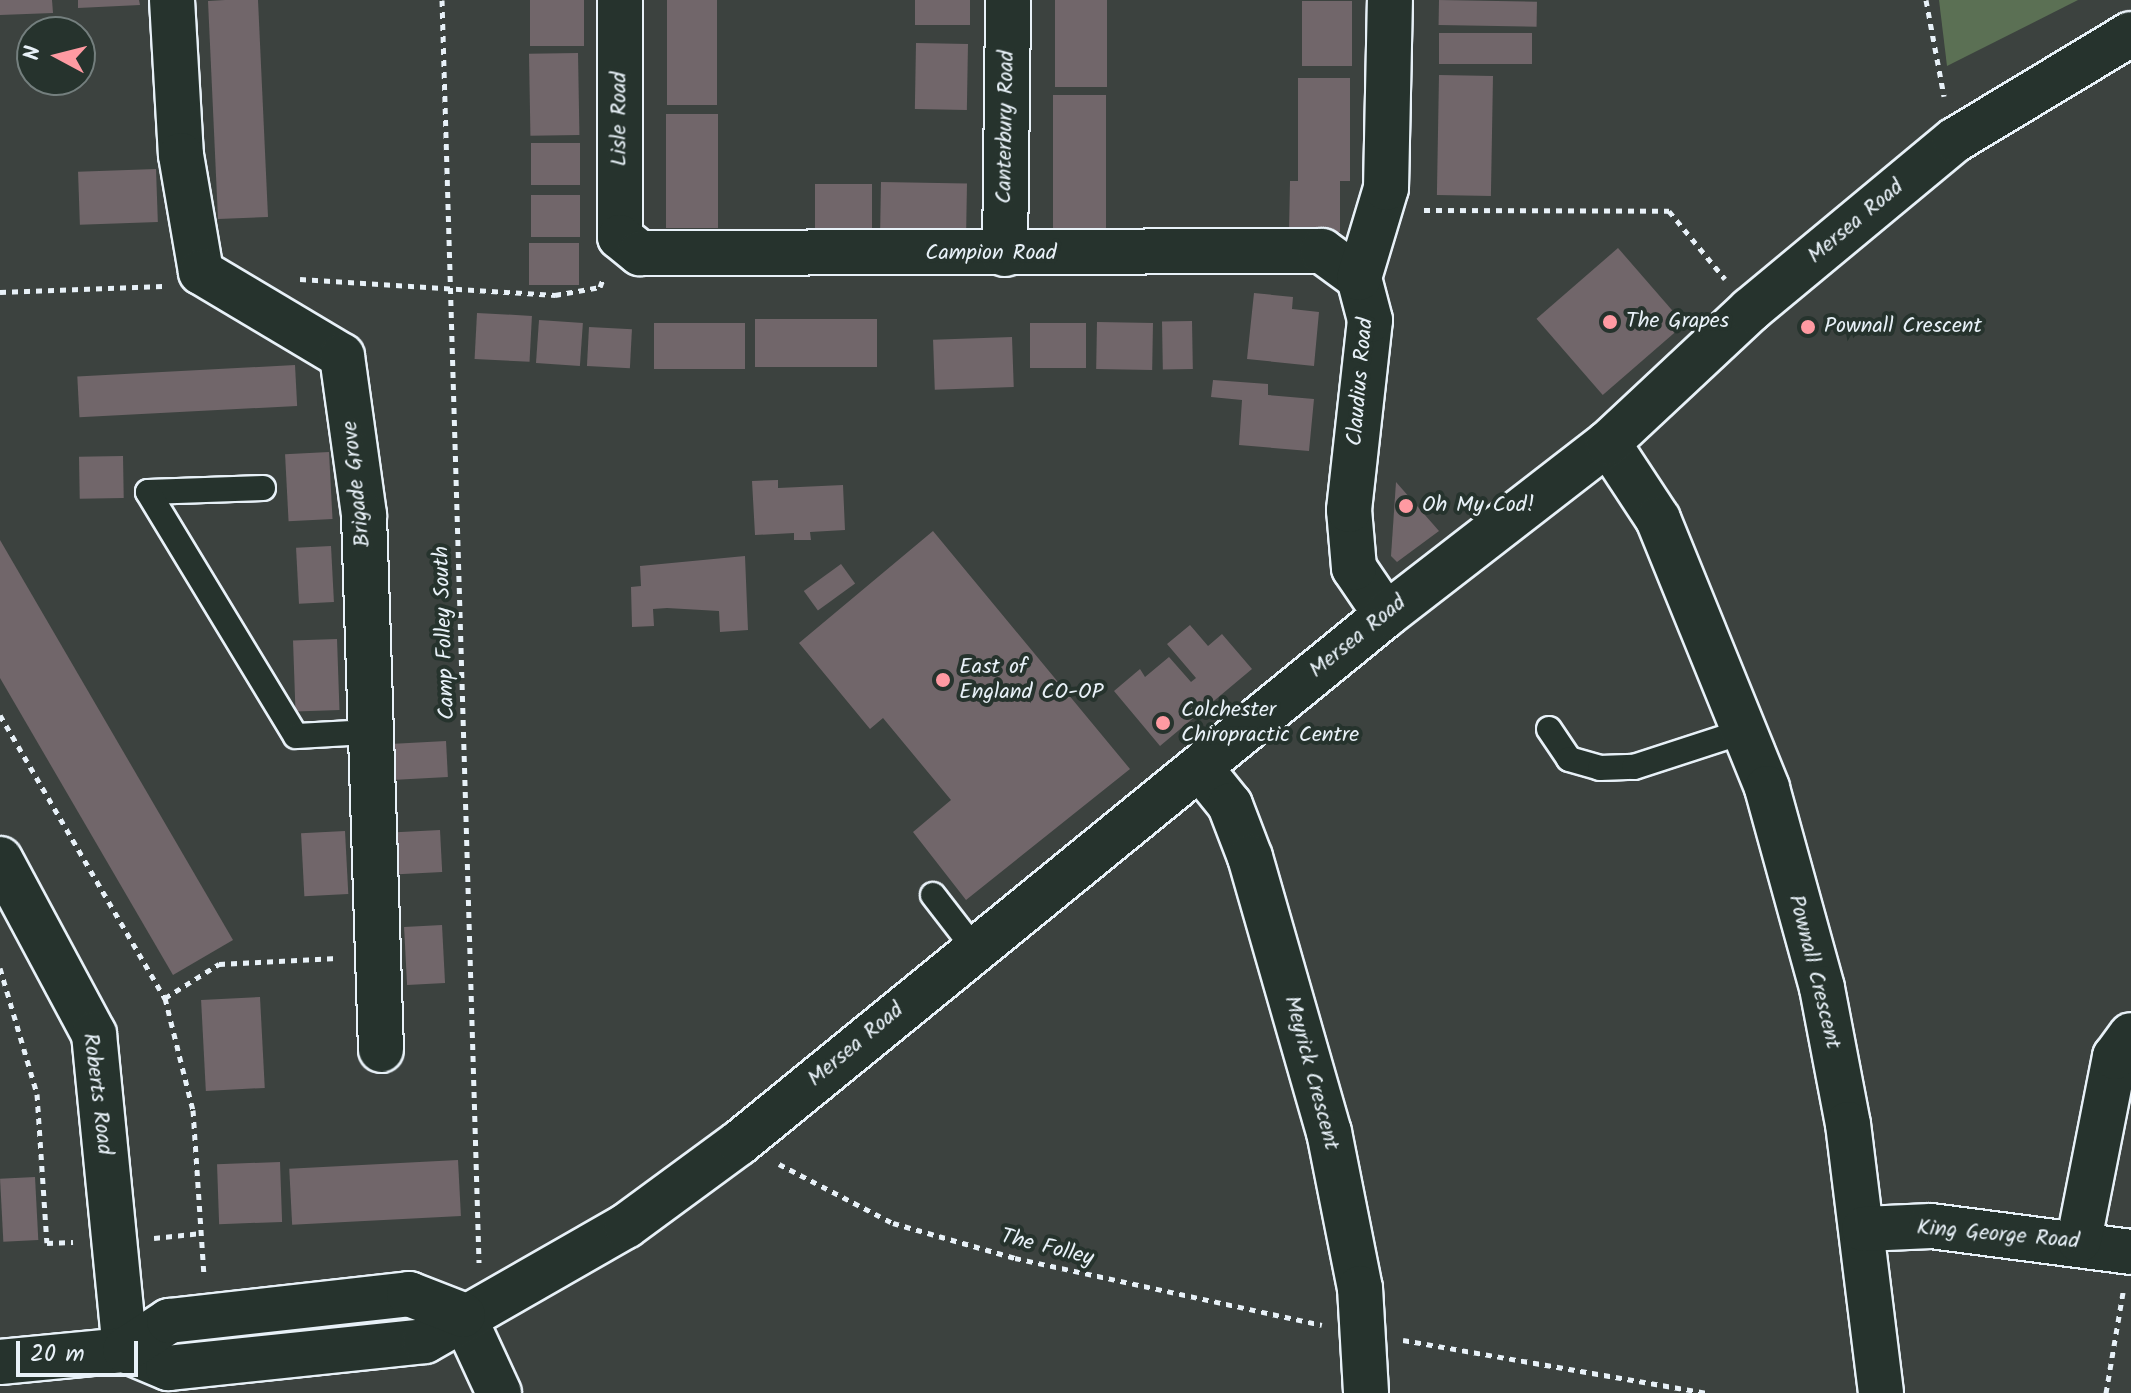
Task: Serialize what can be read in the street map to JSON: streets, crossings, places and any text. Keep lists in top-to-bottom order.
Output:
{
  "streets": {
    "street": [
      "Lisle Road",
      "Canterbury Road",
      "Mersea Road",
      "Campion Road",
      "Claudius Road",
      "Brigade Grove",
      "Pownall Crescent",
      "Meyrick Crescent",
      "Roberts Road",
      "King George Road"
    ],
    "path": ["Camp Folley South", "The Folley"]
  },
  "crossings": [
    ["Lisle Road", "Campion Road"],
    ["Canterbury Road", "Campion Road"],
    ["Mersea Road", "Claudius Road"],
    ["Mersea Road", "Pownall Crescent"],
    ["Mersea Road", "Meyrick Crescent"],
    ["Mersea Road", "Roberts Road"],
    ["Mersea Road", "The Folley"],
    ["Campion Road", "Claudius Road"],
    ["Pownall Crescent", "King George Road"],
    ["Meyrick Crescent", "The Folley"]
  ],
  "places": [
    "The Grapes",
    "Pownall Crescent",
    "Oh My Cod!",
    "East of England CO-OP",
    "Colchester Chiropractic Centre"
  ],
  "scale_bar": "20 m",
  "north": "left"
}
